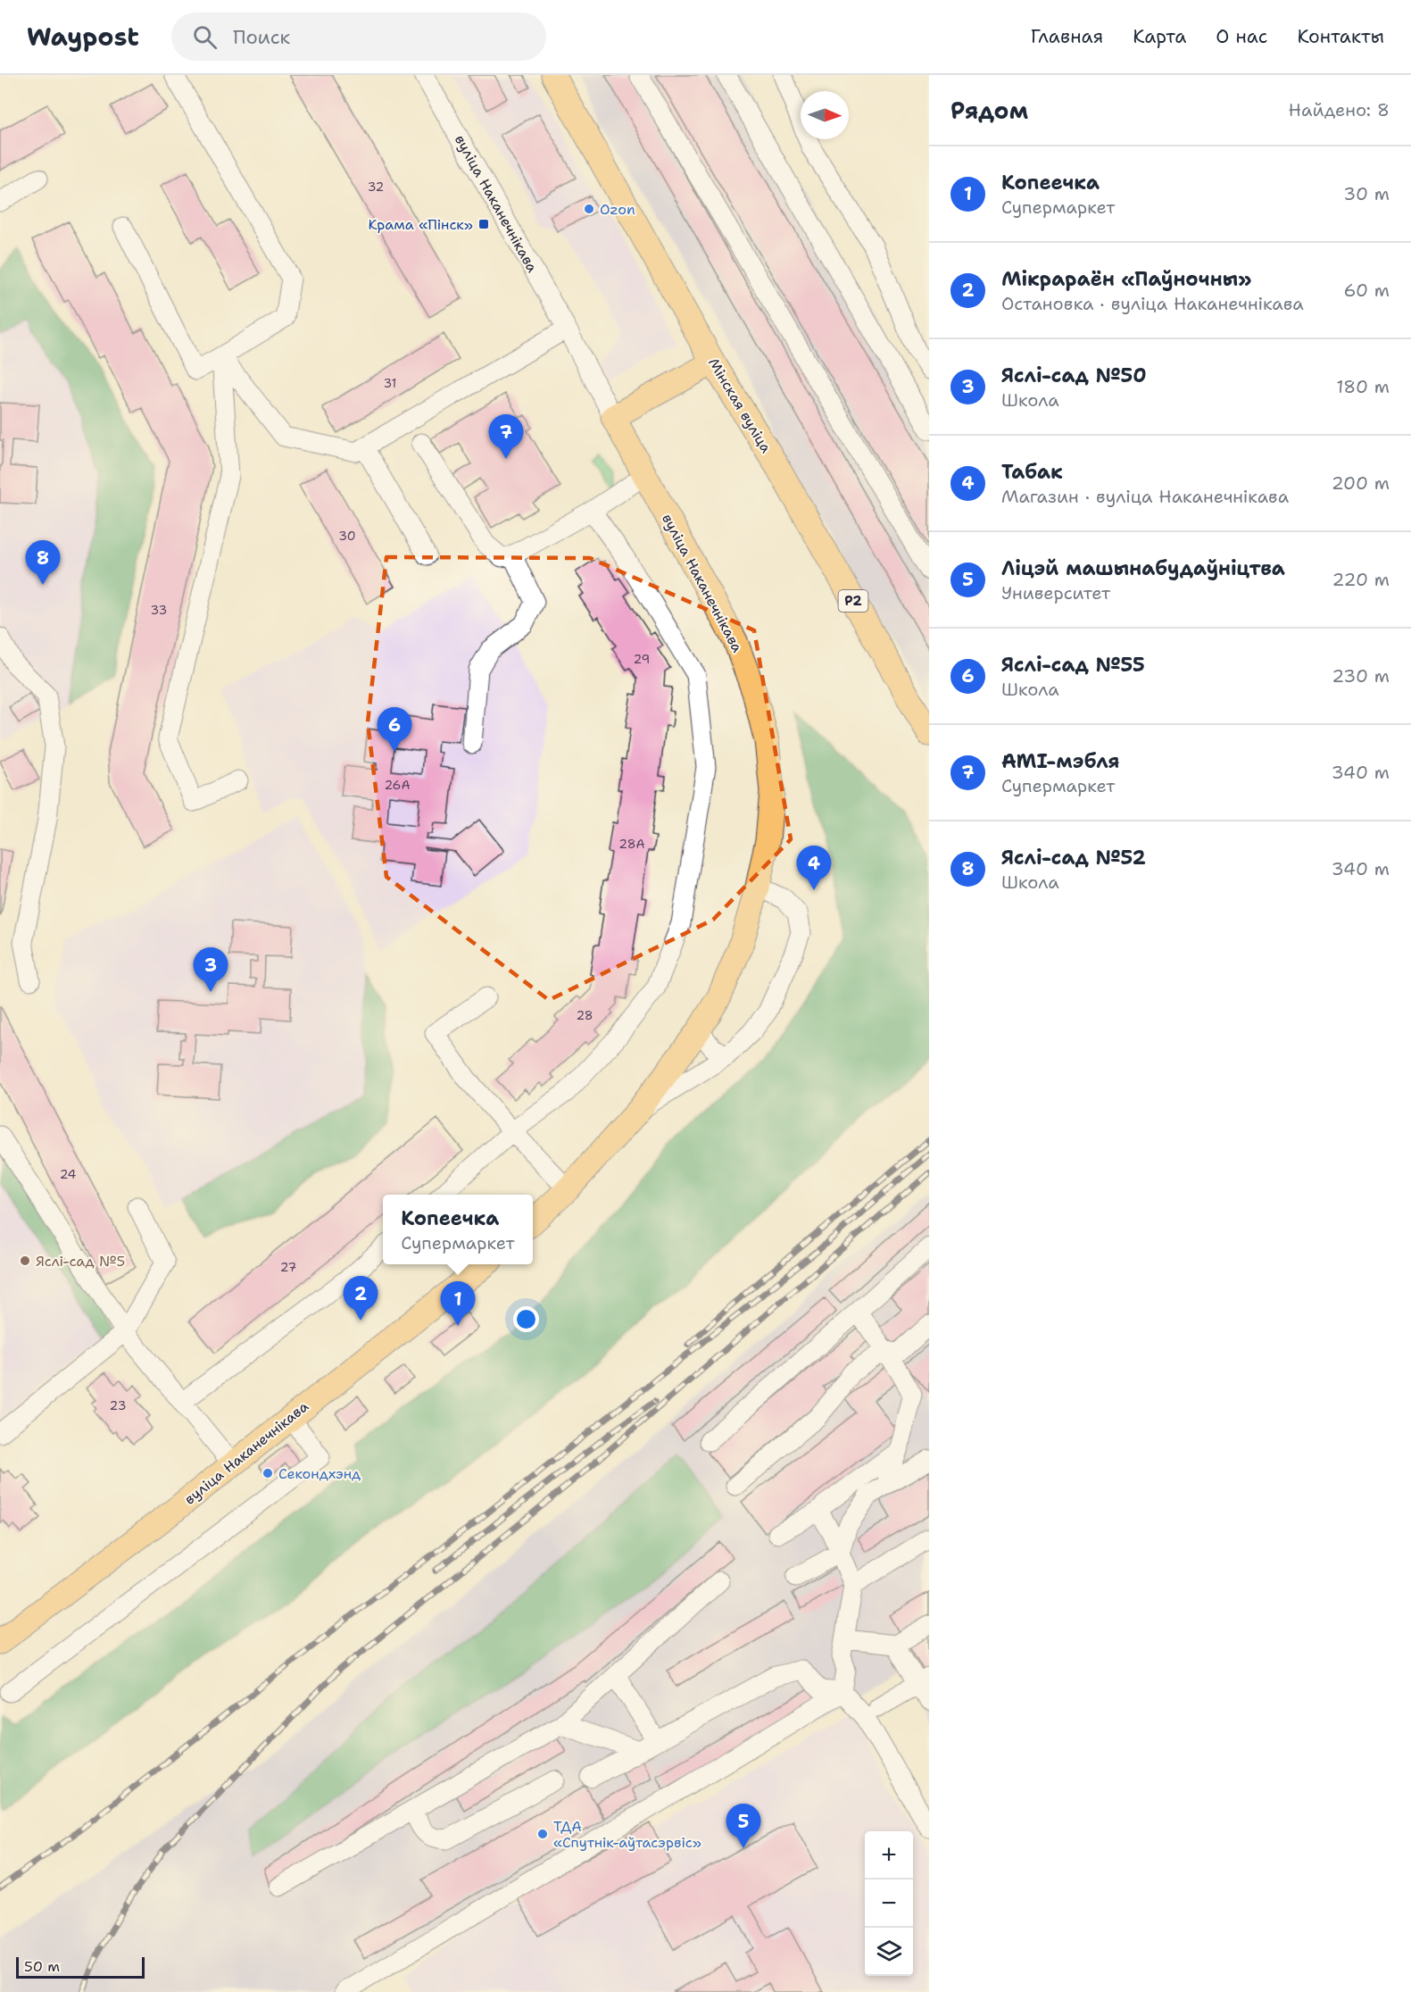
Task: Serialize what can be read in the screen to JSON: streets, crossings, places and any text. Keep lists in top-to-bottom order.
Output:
{
  "streets": {
    "main road": ["вуліца Наканечнікава", "Мінская вуліца", "Р2"]
  },
  "places": {
    "other": [
      "Ozon",
      "Яслі-сад №5",
      "Секондхэнд",
      "ТДА «Спутнік-аўтасэрвіс»"
    ],
    "transit": ["Крама «Пінск»"]
  },
  "house_numbers": [
    "32",
    "31",
    "30",
    "33",
    "29",
    "26А",
    "28А",
    "28",
    "24",
    "27",
    "23"
  ],
  "scale_bar": "50 m",
  "north": "right",
  "page": {
    "header": "Waypost",
    "search": "Поиск",
    "nav": [
      "Главная",
      "Карта",
      "О нас",
      "Контакты"
    ],
    "heading": ["Рядом", "Найдено: 8"],
    "list": [
      {
        "mark": "1",
        "name": "Копеечка",
        "note": "Супермаркет",
        "value": "30 m"
      },
      {
        "mark": "2",
        "name": "Мікрараён «Паўночны»",
        "note": "Остановка · вуліца Наканечнікава",
        "value": "60 m"
      },
      {
        "mark": "3",
        "name": "Яслі-сад №50",
        "note": "Школа",
        "value": "180 m"
      },
      {
        "mark": "4",
        "name": "Табак",
        "note": "Магазин · вуліца Наканечнікава",
        "value": "200 m"
      },
      {
        "mark": "5",
        "name": "Ліцэй машынабудаўніцтва",
        "note": "Университет",
        "value": "220 m"
      },
      {
        "mark": "6",
        "name": "Яслі-сад №55",
        "note": "Школа",
        "value": "230 m"
      },
      {
        "mark": "7",
        "name": "AMI-мэбля",
        "note": "Супермаркет",
        "value": "340 m"
      },
      {
        "mark": "8",
        "name": "Яслі-сад №52",
        "note": "Школа",
        "value": "340 m"
      }
    ],
    "pins": [
      "7",
      "8",
      "6",
      "4",
      "3",
      "2",
      "1",
      "5"
    ],
    "popup": ["Копеечка", "Супермаркет"],
    "map_buttons": ["+", "−"],
    "scale": "50 m"
  }
}
